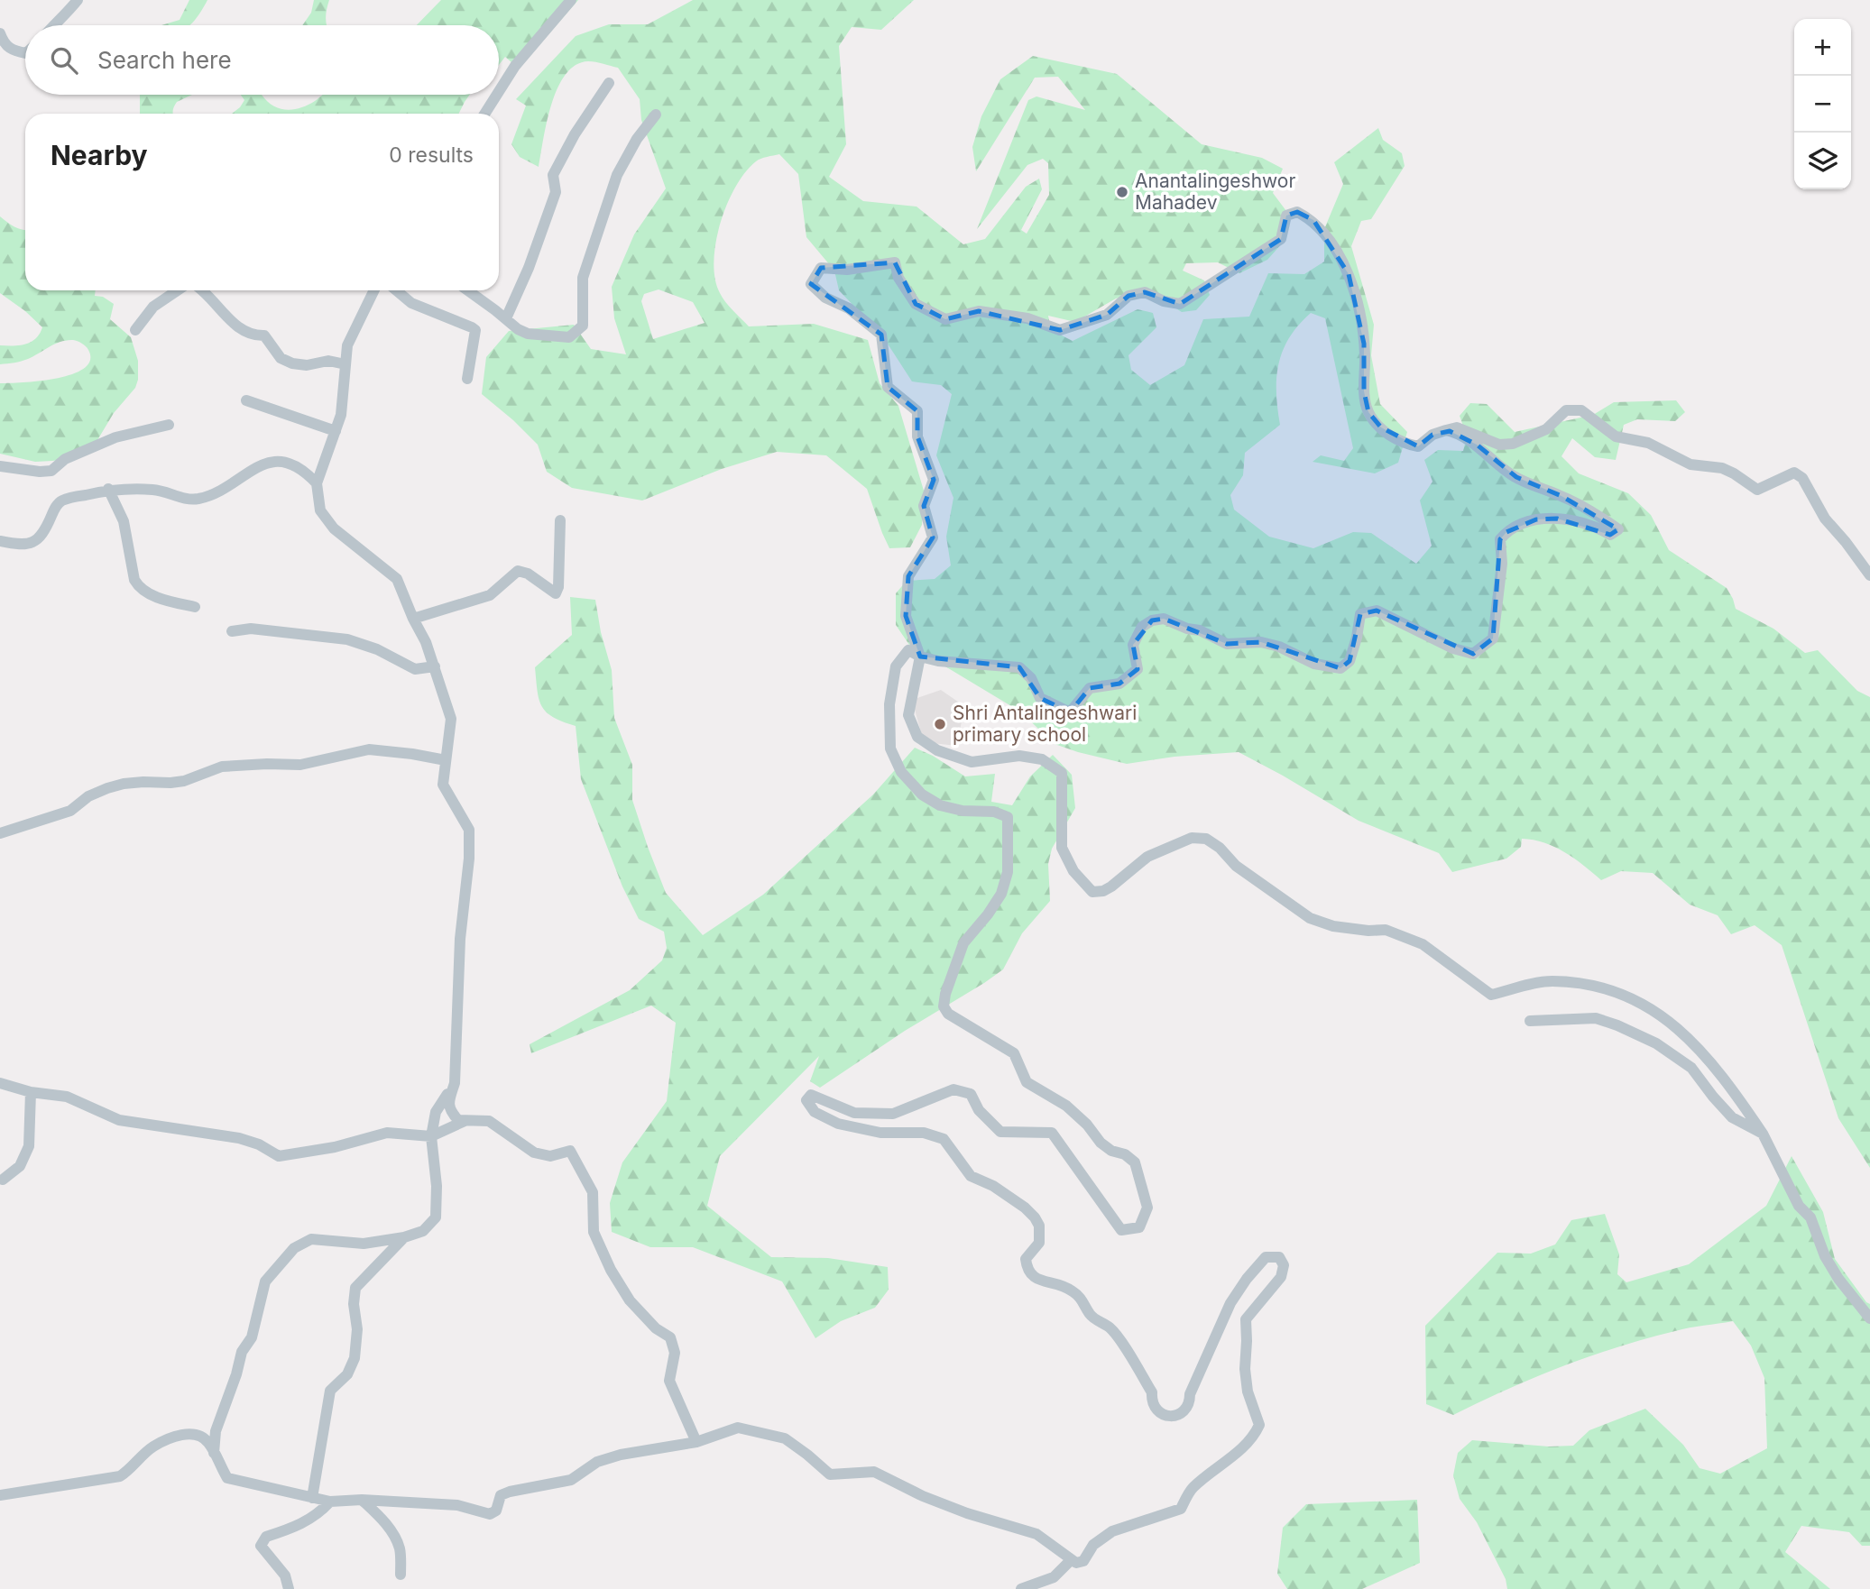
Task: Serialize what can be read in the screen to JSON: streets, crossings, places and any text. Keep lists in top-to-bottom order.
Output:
{
  "places": ["Anantalingeshwor Mahadev", "Shri Antalingeshwari primary school"],
  "page": {
    "map_buttons": ["+", "−"],
    "search": "Search here",
    "heading": ["Nearby", "0 results"]
  }
}
